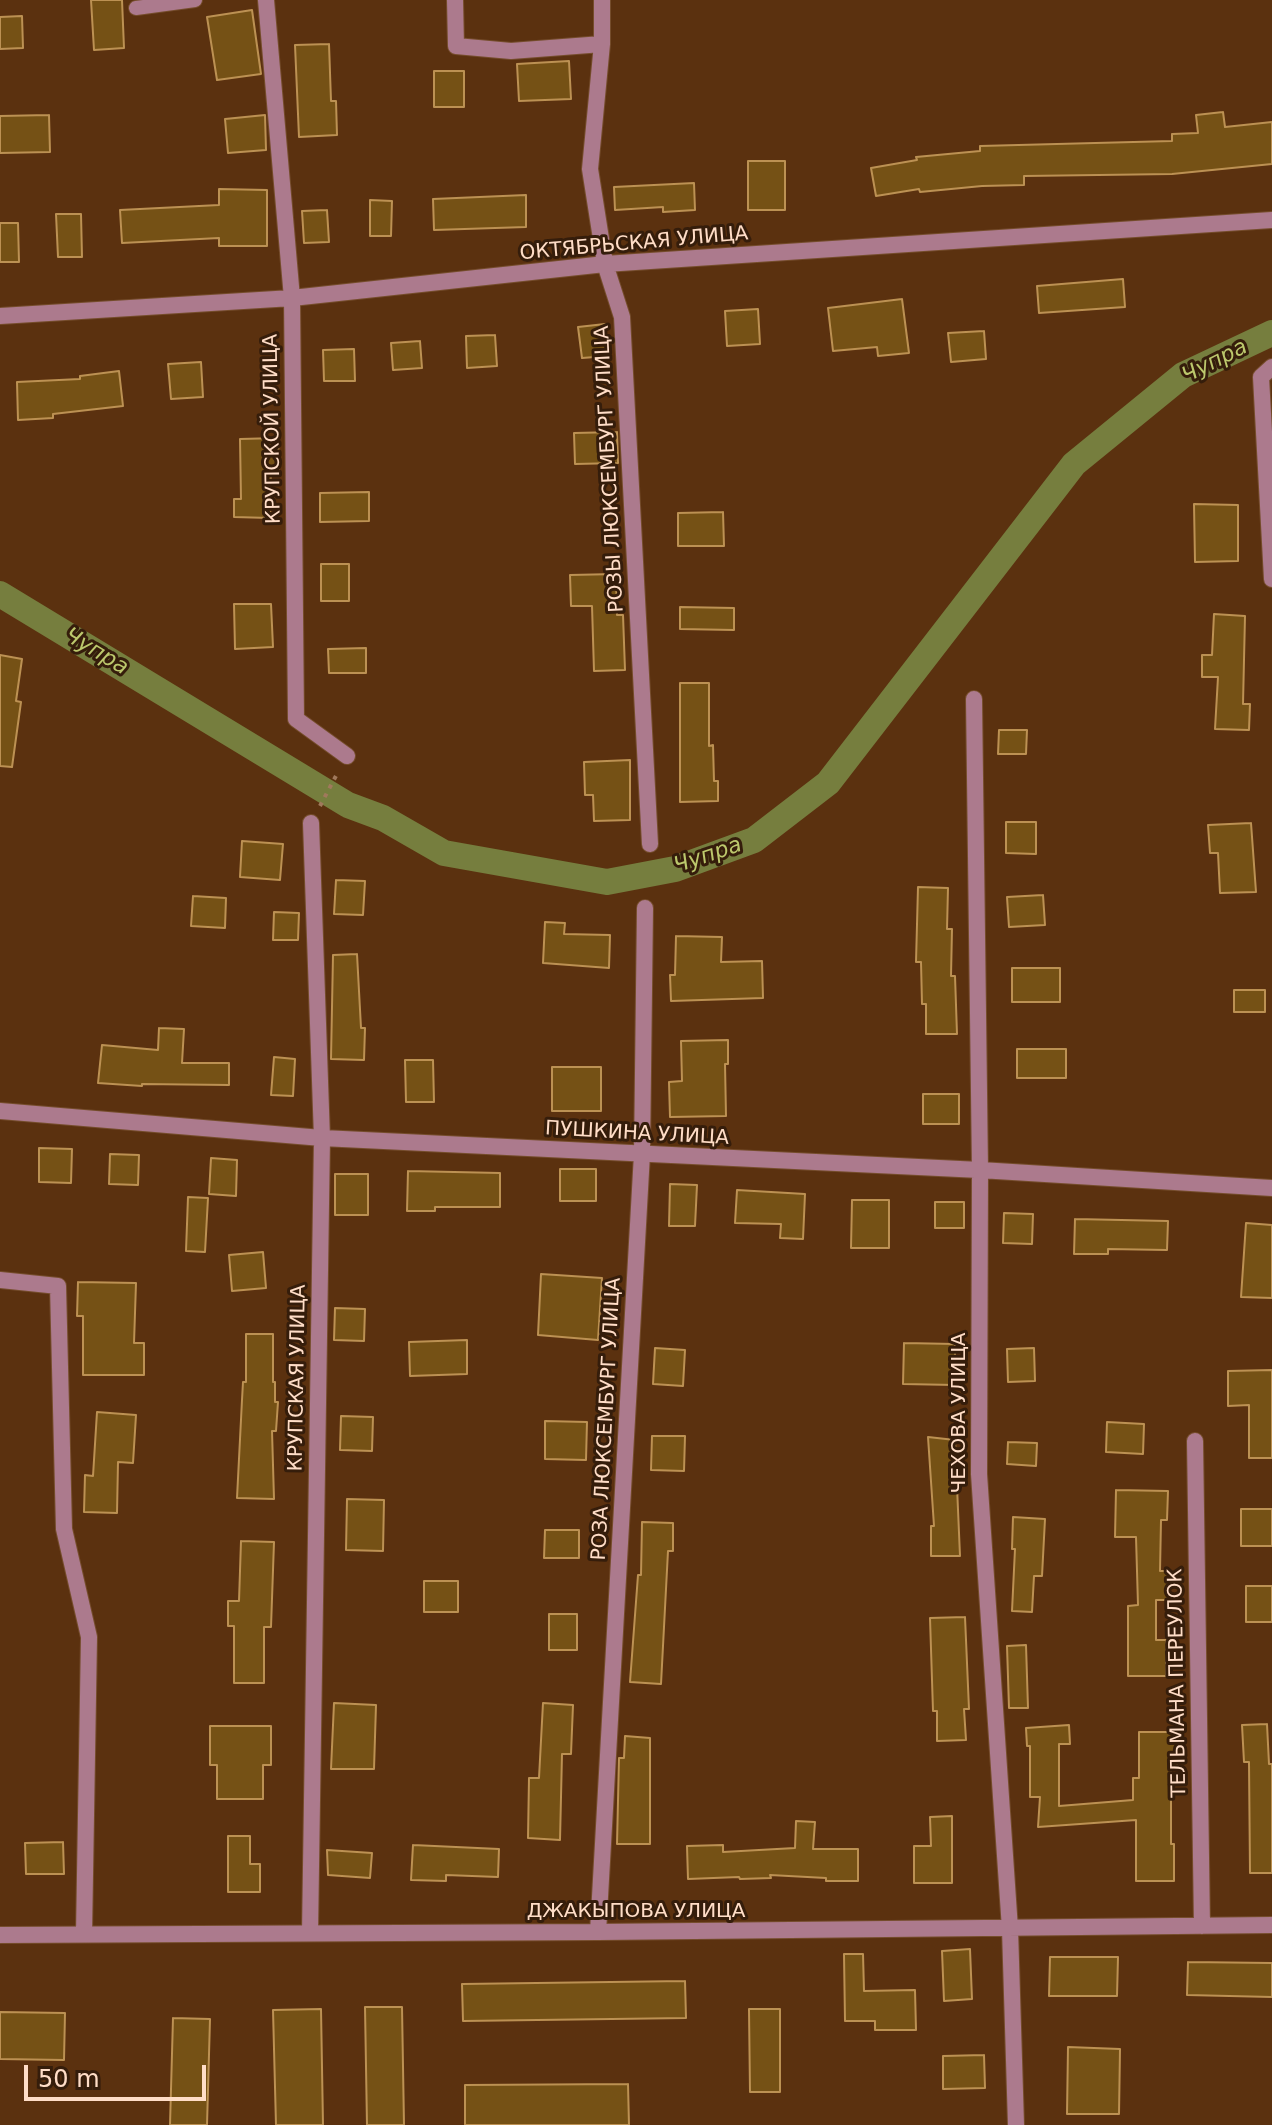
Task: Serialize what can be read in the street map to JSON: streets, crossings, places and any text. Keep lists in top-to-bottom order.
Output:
{
  "streets": {
    "street": [
      "ОКТЯБРЬСКАЯ УЛИЦА",
      "КРУПСКОЙ УЛИЦА",
      "РОЗЫ ЛЮКСЕМБУРГ УЛИЦА",
      "ПУШКИНА УЛИЦА",
      "КРУПСКАЯ УЛИЦА",
      "ЧЕХОВА УЛИЦА",
      "РОЗА ЛЮКСЕМБУРГ УЛИЦА",
      "ТЕЛЬМАНА ПЕРЕУЛОК",
      "ДЖАКЫПОВА УЛИЦА"
    ]
  },
  "crossings": [
    ["ОКТЯБРЬСКАЯ УЛИЦА", "КРУПСКОЙ УЛИЦА"],
    ["ОКТЯБРЬСКАЯ УЛИЦА", "РОЗЫ ЛЮКСЕМБУРГ УЛИЦА"],
    ["ПУШКИНА УЛИЦА", "КРУПСКАЯ УЛИЦА"],
    ["ПУШКИНА УЛИЦА", "ЧЕХОВА УЛИЦА"],
    ["ПУШКИНА УЛИЦА", "РОЗА ЛЮКСЕМБУРГ УЛИЦА"],
    ["КРУПСКАЯ УЛИЦА", "ДЖАКЫПОВА УЛИЦА"],
    ["ЧЕХОВА УЛИЦА", "ДЖАКЫПОВА УЛИЦА"],
    ["РОЗА ЛЮКСЕМБУРГ УЛИЦА", "ДЖАКЫПОВА УЛИЦА"],
    ["ТЕЛЬМАНА ПЕРЕУЛОК", "ДЖАКЫПОВА УЛИЦА"]
  ],
  "water": ["Чупра"],
  "scale_bar": "50 m"
}
